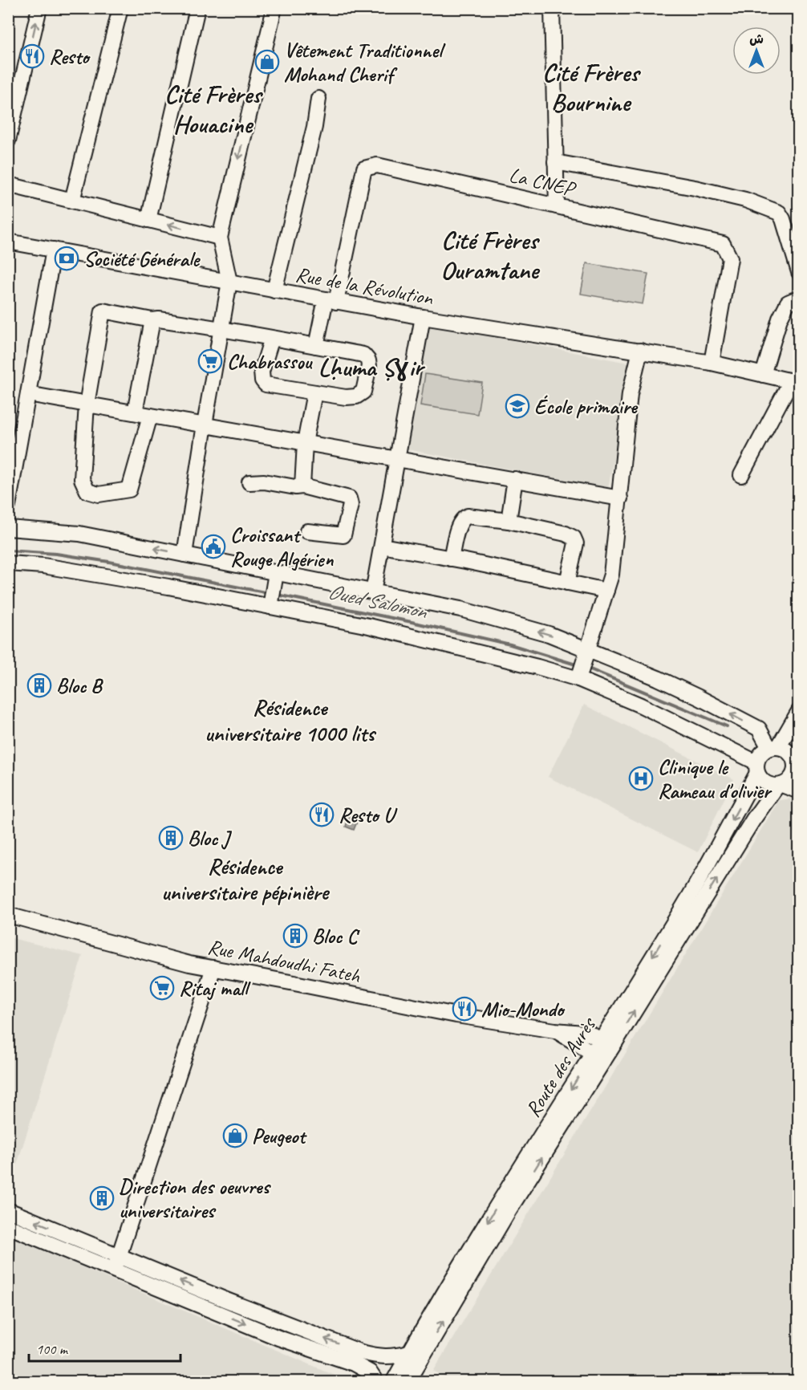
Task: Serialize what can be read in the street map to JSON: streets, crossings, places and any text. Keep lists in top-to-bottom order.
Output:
{
  "streets": {
    "street": [
      "La CNEP",
      "Rue de la Révolution",
      "Rue Mahdoudhi Fateh",
      "Route des Aurès"
    ]
  },
  "crossings": [
    ["La CNEP", "Rue de la Révolution"],
    ["Rue Mahdoudhi Fateh", "Route des Aurès"]
  ],
  "districts": [
    "Cité Frères Bournine",
    "Cité Frères Houacine",
    "Cité Frères Ouramtane",
    "Lḥuma Ṣɣir",
    "Résidence universitaire 1000 lits",
    "Résidence universitaire pépinière"
  ],
  "water": ["Oued Salomon"],
  "places": {
    "restaurant": ["Resto", "Resto U", "Mio-Mondo"],
    "shop": ["Vêtement Traditionnel Mohand Cherif", "Peugeot"],
    "bank": ["Société Générale"],
    "supermarket": ["Chabrassou", "Ritaj mall"],
    "school or university": ["École primaire"],
    "public building": ["Croissant Rouge Algérien"],
    "building": [
      "Bloc B",
      "Bloc J",
      "Bloc C",
      "Direction des oeuvres universitaires"
    ],
    "hospital": ["Clinique le Rameau d'olivier"]
  },
  "scale_bar": "100 m",
  "north": "top"
}
